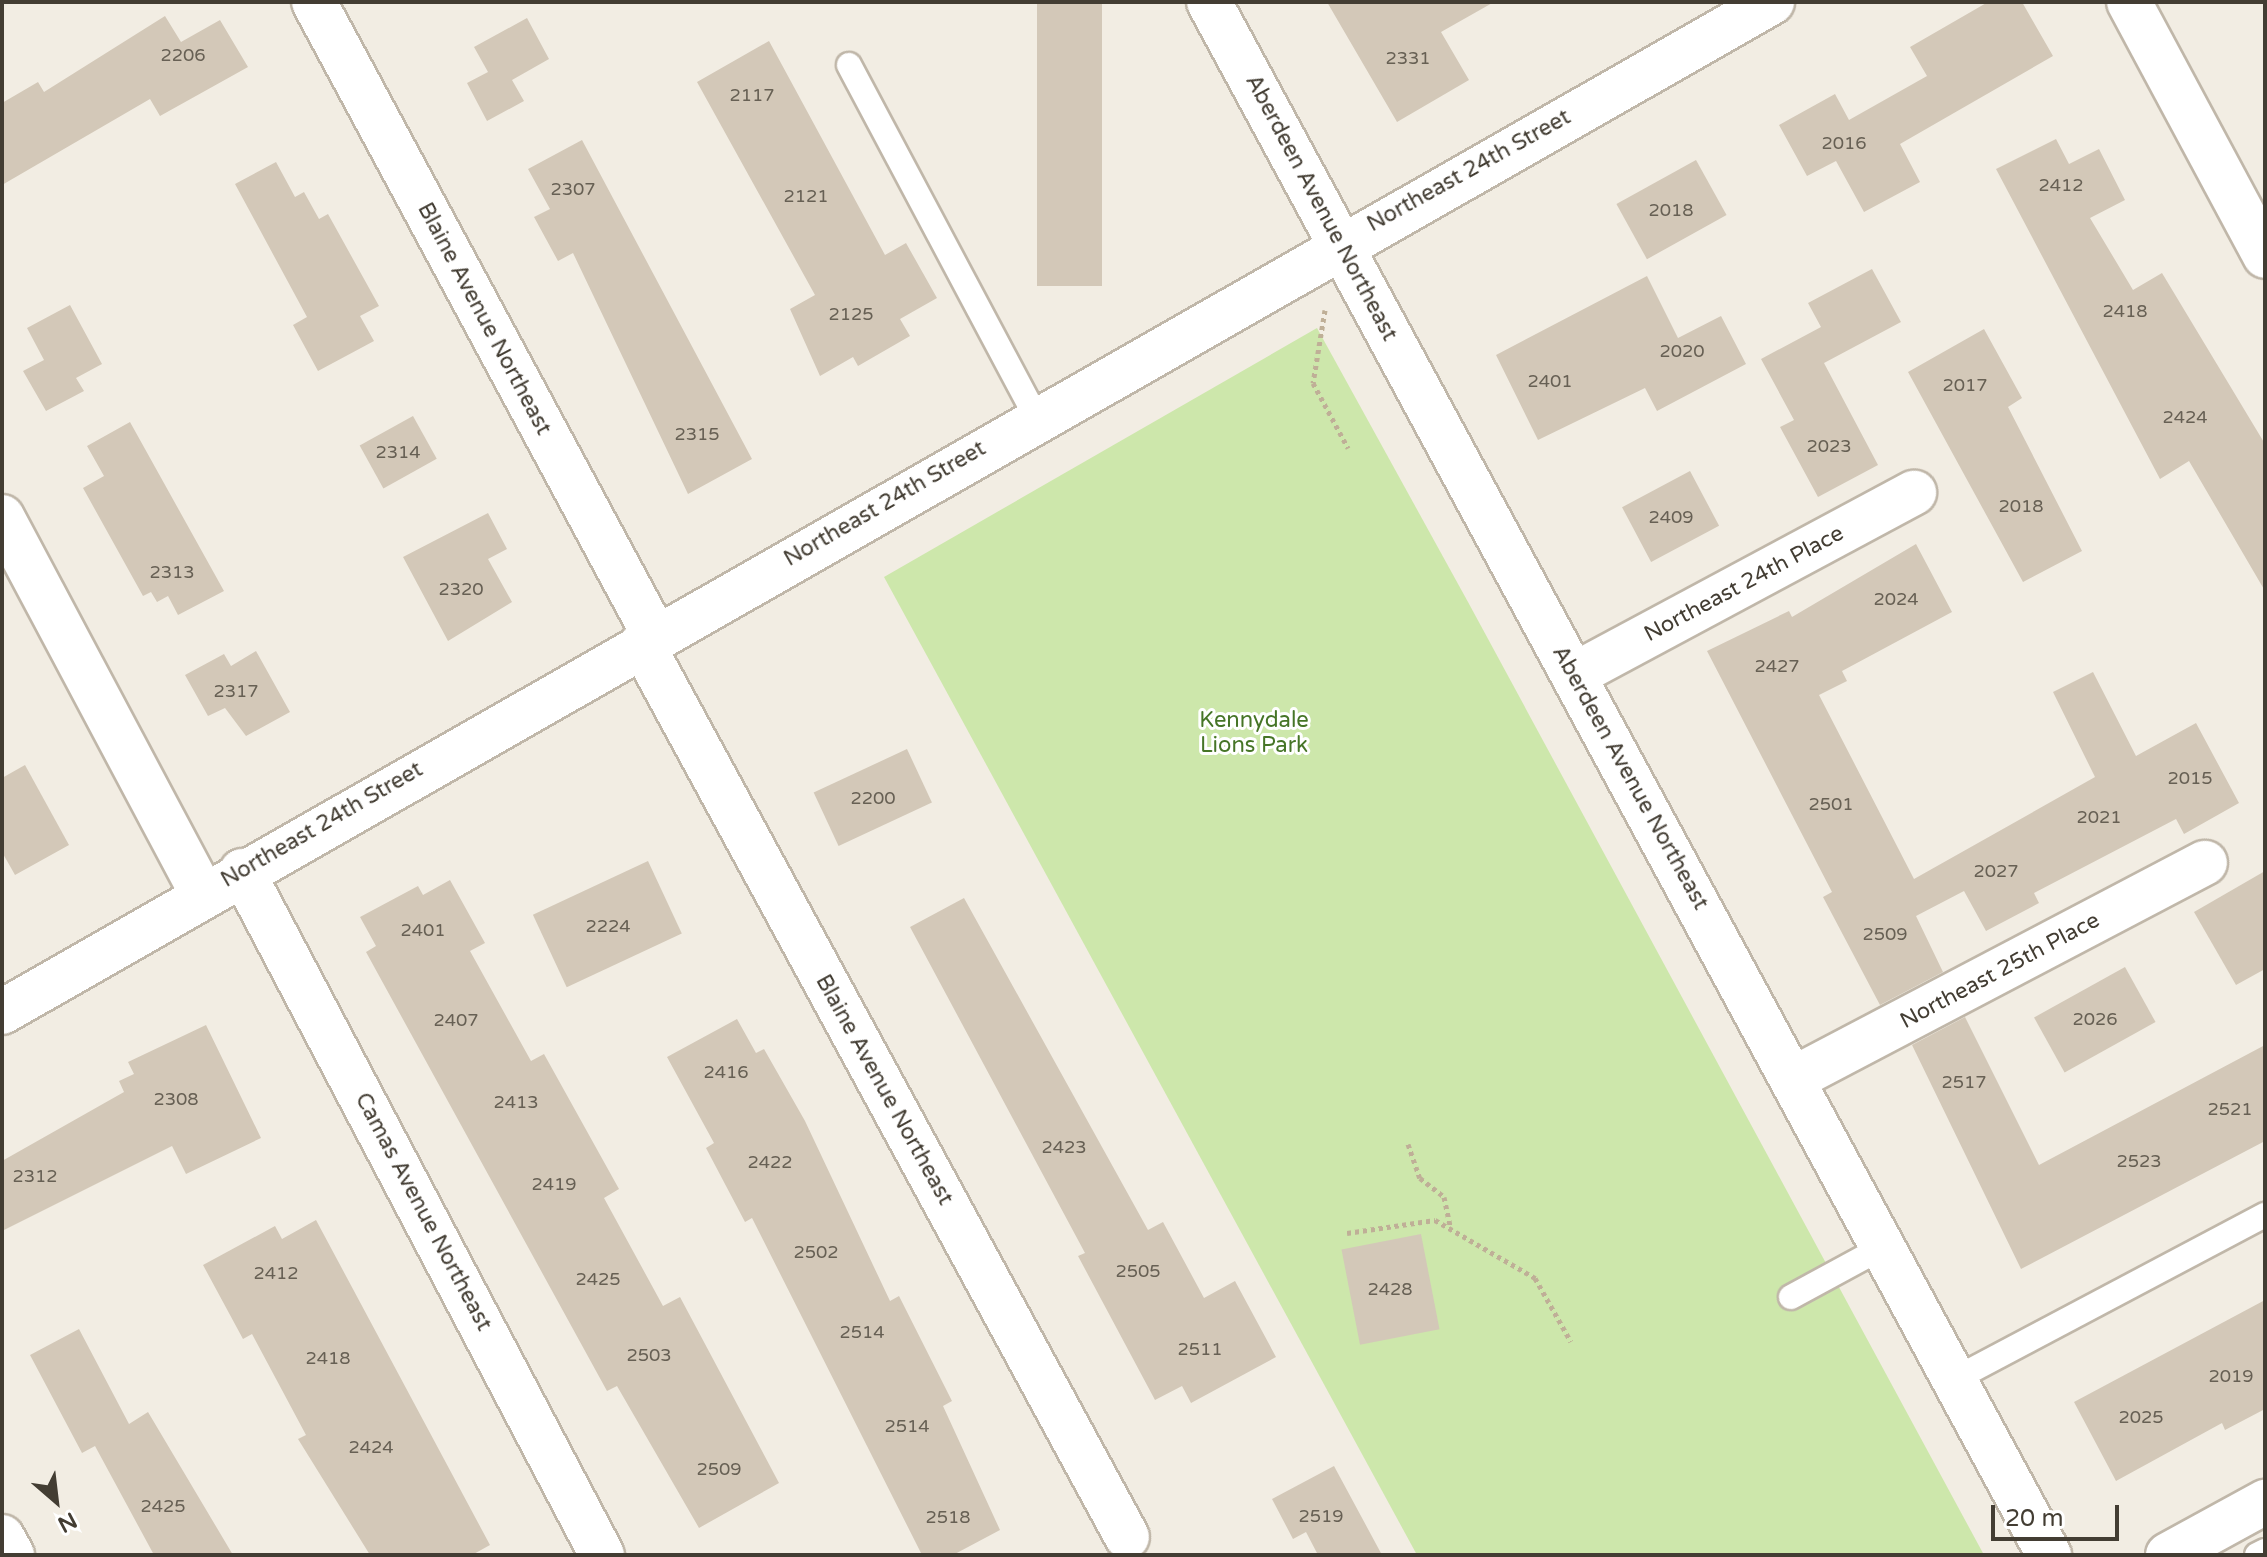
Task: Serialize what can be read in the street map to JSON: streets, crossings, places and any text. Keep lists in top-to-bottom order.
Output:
{
  "streets": {
    "street": [
      "Northeast 24th Street",
      "Aberdeen Avenue Northeast",
      "Blaine Avenue Northeast",
      "Northeast 24th Place",
      "Northeast 25th Place",
      "Camas Avenue Northeast"
    ]
  },
  "crossings": [
    ["Northeast 24th Street", "Aberdeen Avenue Northeast"],
    ["Northeast 24th Street", "Blaine Avenue Northeast"],
    ["Northeast 24th Street", "Camas Avenue Northeast"],
    ["Aberdeen Avenue Northeast", "Northeast 24th Place"],
    ["Aberdeen Avenue Northeast", "Northeast 25th Place"]
  ],
  "parks": ["Kennydale Lions Park"],
  "house_numbers": [
    "2206",
    "2331",
    "2117",
    "2016",
    "2412",
    "2307",
    "2121",
    "2018",
    "2418",
    "2125",
    "2020",
    "2401",
    "2017",
    "2424",
    "2315",
    "2023",
    "2314",
    "2018",
    "2409",
    "2313",
    "2320",
    "2024",
    "2427",
    "2317",
    "2015",
    "2200",
    "2501",
    "2021",
    "2027",
    "2224",
    "2401",
    "2509",
    "2026",
    "2407",
    "2416",
    "2517",
    "2308",
    "2413",
    "2521",
    "2423",
    "2523",
    "2422",
    "2312",
    "2419",
    "2502",
    "2505",
    "2412",
    "2425",
    "2428",
    "2514",
    "2511",
    "2503",
    "2418",
    "2019",
    "2025",
    "2514",
    "2424",
    "2509",
    "2425",
    "2519",
    "2518"
  ],
  "scale_bar": "20 m",
  "north": "bottom right"
}
